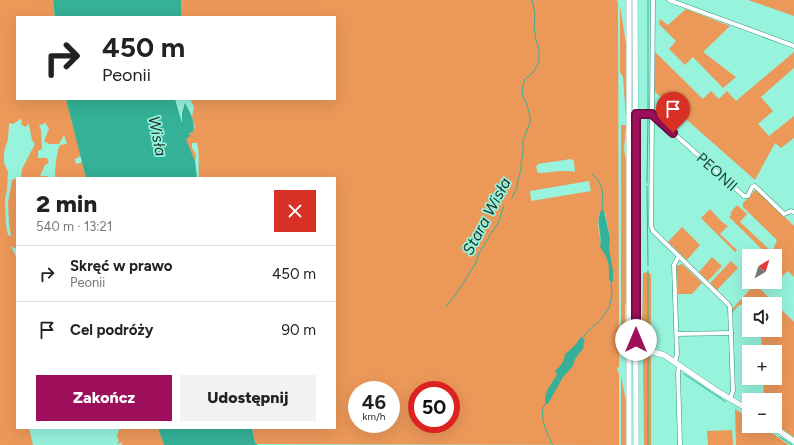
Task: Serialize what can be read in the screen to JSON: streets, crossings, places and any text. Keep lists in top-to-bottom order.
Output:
{
  "streets": {
    "street": ["PEONII"]
  },
  "water": ["Wisła", "Stara Wisła"],
  "north": "top right",
  "page": {
    "turn": ["450 m", "Peonii"],
    "heading": ["2 min", "540 m · 13:21"],
    "list": [
      {
        "name": "Skręć w prawo",
        "note": "Peonii",
        "value": "450 m"
      },
      {
        "name": "Cel podróży",
        "value": "90 m"
      }
    ],
    "map_buttons": ["+", "−"],
    "buttons": ["Zakończ", "Udostępnij"],
    "speed": "46 km/h",
    "limit": "50"
  }
}
